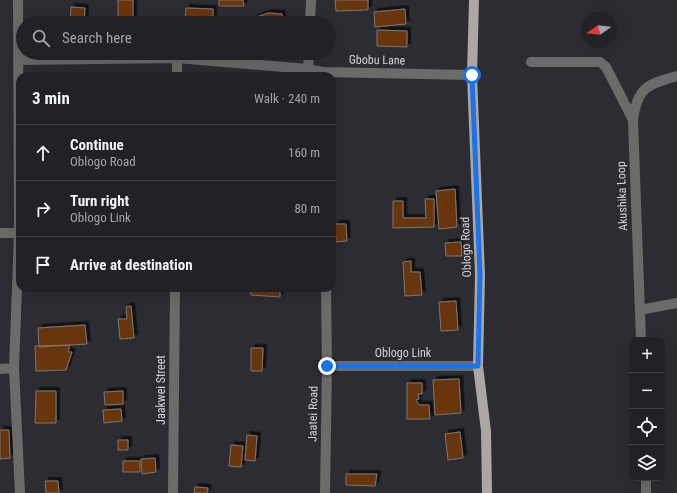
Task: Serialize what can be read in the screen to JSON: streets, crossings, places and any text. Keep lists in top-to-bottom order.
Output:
{
  "streets": {
    "main road": ["Oblogo Road"],
    "street": [
      "Gbobu Lane",
      "Akushika Loop",
      "Oblogo Link",
      "Jaakwei Street",
      "Jaatei Road"
    ]
  },
  "crossings": [
    ["Gbobu Lane", "Oblogo Road"],
    ["Oblogo Road", "Oblogo Link"],
    ["Oblogo Link", "Jaatei Road"]
  ],
  "north": "left",
  "page": {
    "search": "Search here",
    "heading": ["3 min", "Walk · 240 m"],
    "list": [
      ["Continue", "Oblogo Road", "160 m"],
      ["Turn right", "Oblogo Link", "80 m"],
      "Arrive at destination"
    ],
    "map_buttons": ["+", "−"]
  }
}
